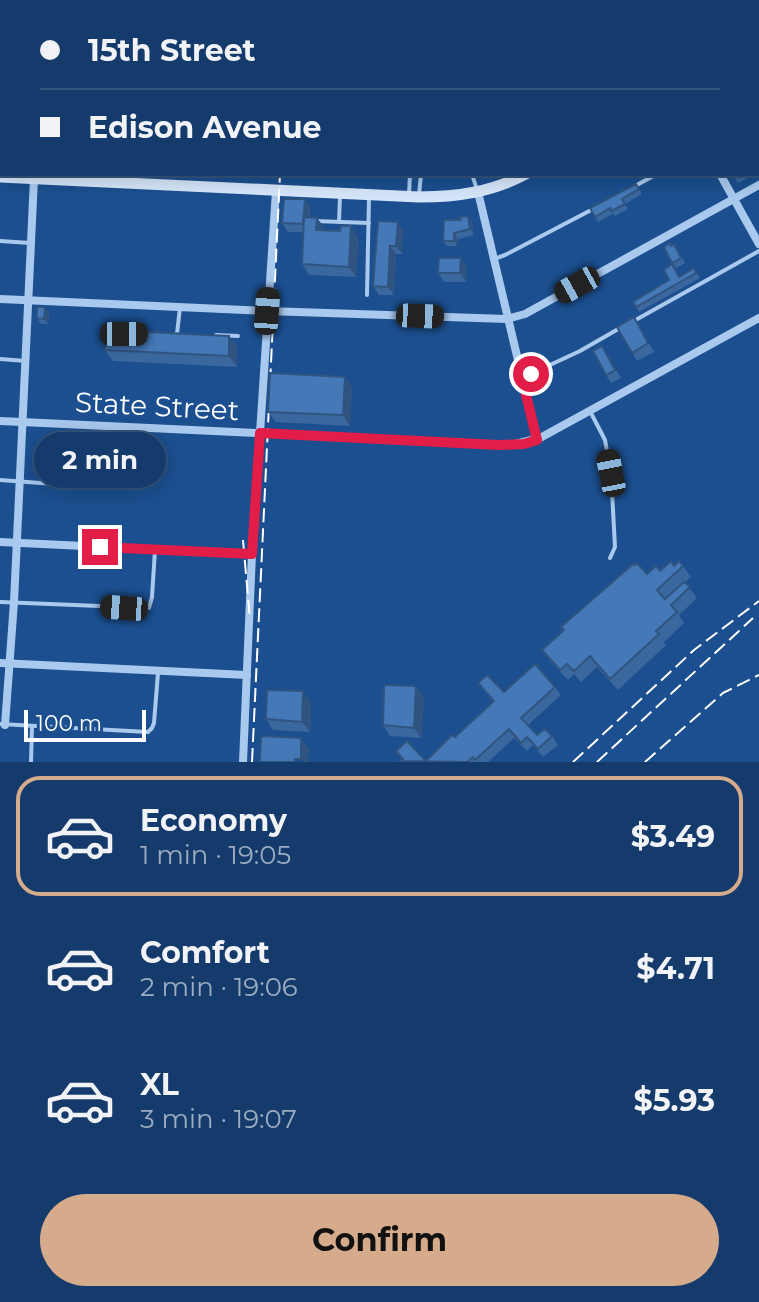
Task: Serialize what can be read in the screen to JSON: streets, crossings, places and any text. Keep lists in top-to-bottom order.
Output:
{
  "streets": {
    "street": ["State Street"]
  },
  "scale_bar": "100 m",
  "page": {
    "banner": ["15th Street", "Edison Avenue"],
    "bubble": "2 min",
    "scale": "100 m",
    "list": [
      {
        "name": "Economy",
        "note": "1 min · 19:05",
        "value": "$3.49"
      },
      {
        "name": "Comfort",
        "note": "2 min · 19:06",
        "value": "$4.71"
      },
      {
        "name": "XL",
        "note": "3 min · 19:07",
        "value": "$5.93"
      }
    ],
    "buttons": "Confirm"
  }
}
